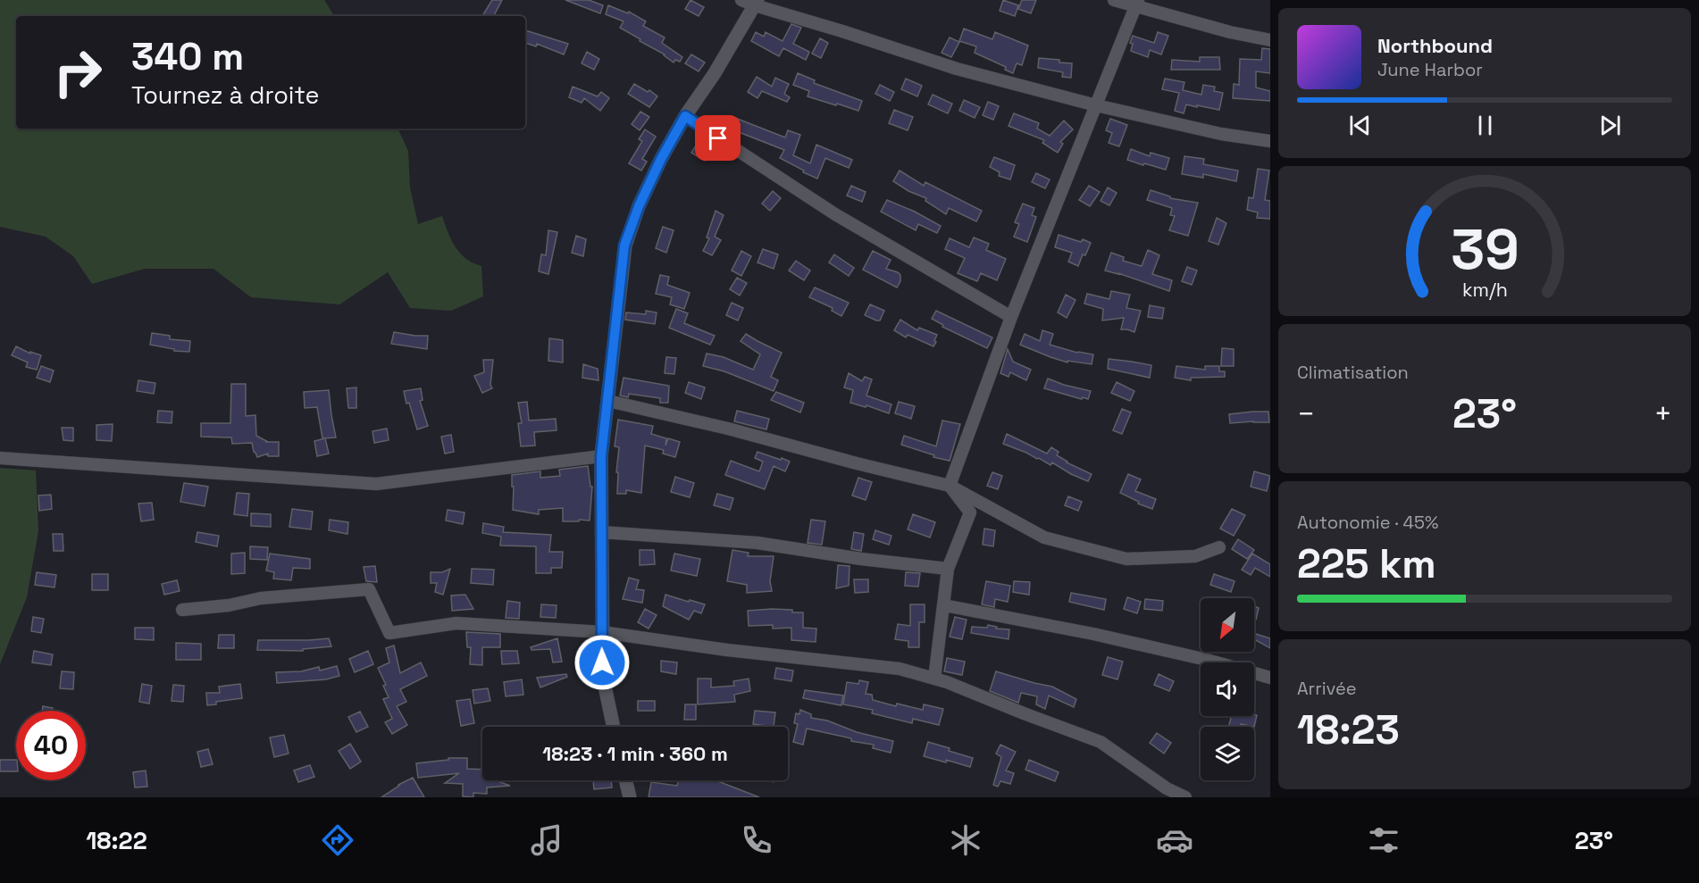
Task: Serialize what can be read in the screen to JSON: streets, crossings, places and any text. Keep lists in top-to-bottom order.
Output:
{
  "north": "bottom left",
  "page": {
    "turn": ["340 m", "Tournez à droite"],
    "song": ["Northbound", "June Harbor"],
    "tile": [
      "Climatisation",
      ["Autonomie · 45%", "225 km"],
      ["Arrivée", "18:23"]
    ],
    "heat": ["−", "23°", "+"],
    "limit": "40",
    "trip": "18:23 · 1 min · 360 m",
    "tabs": ["18:22", "23°"],
    "gauge": ["39", "km/h"]
  }
}
